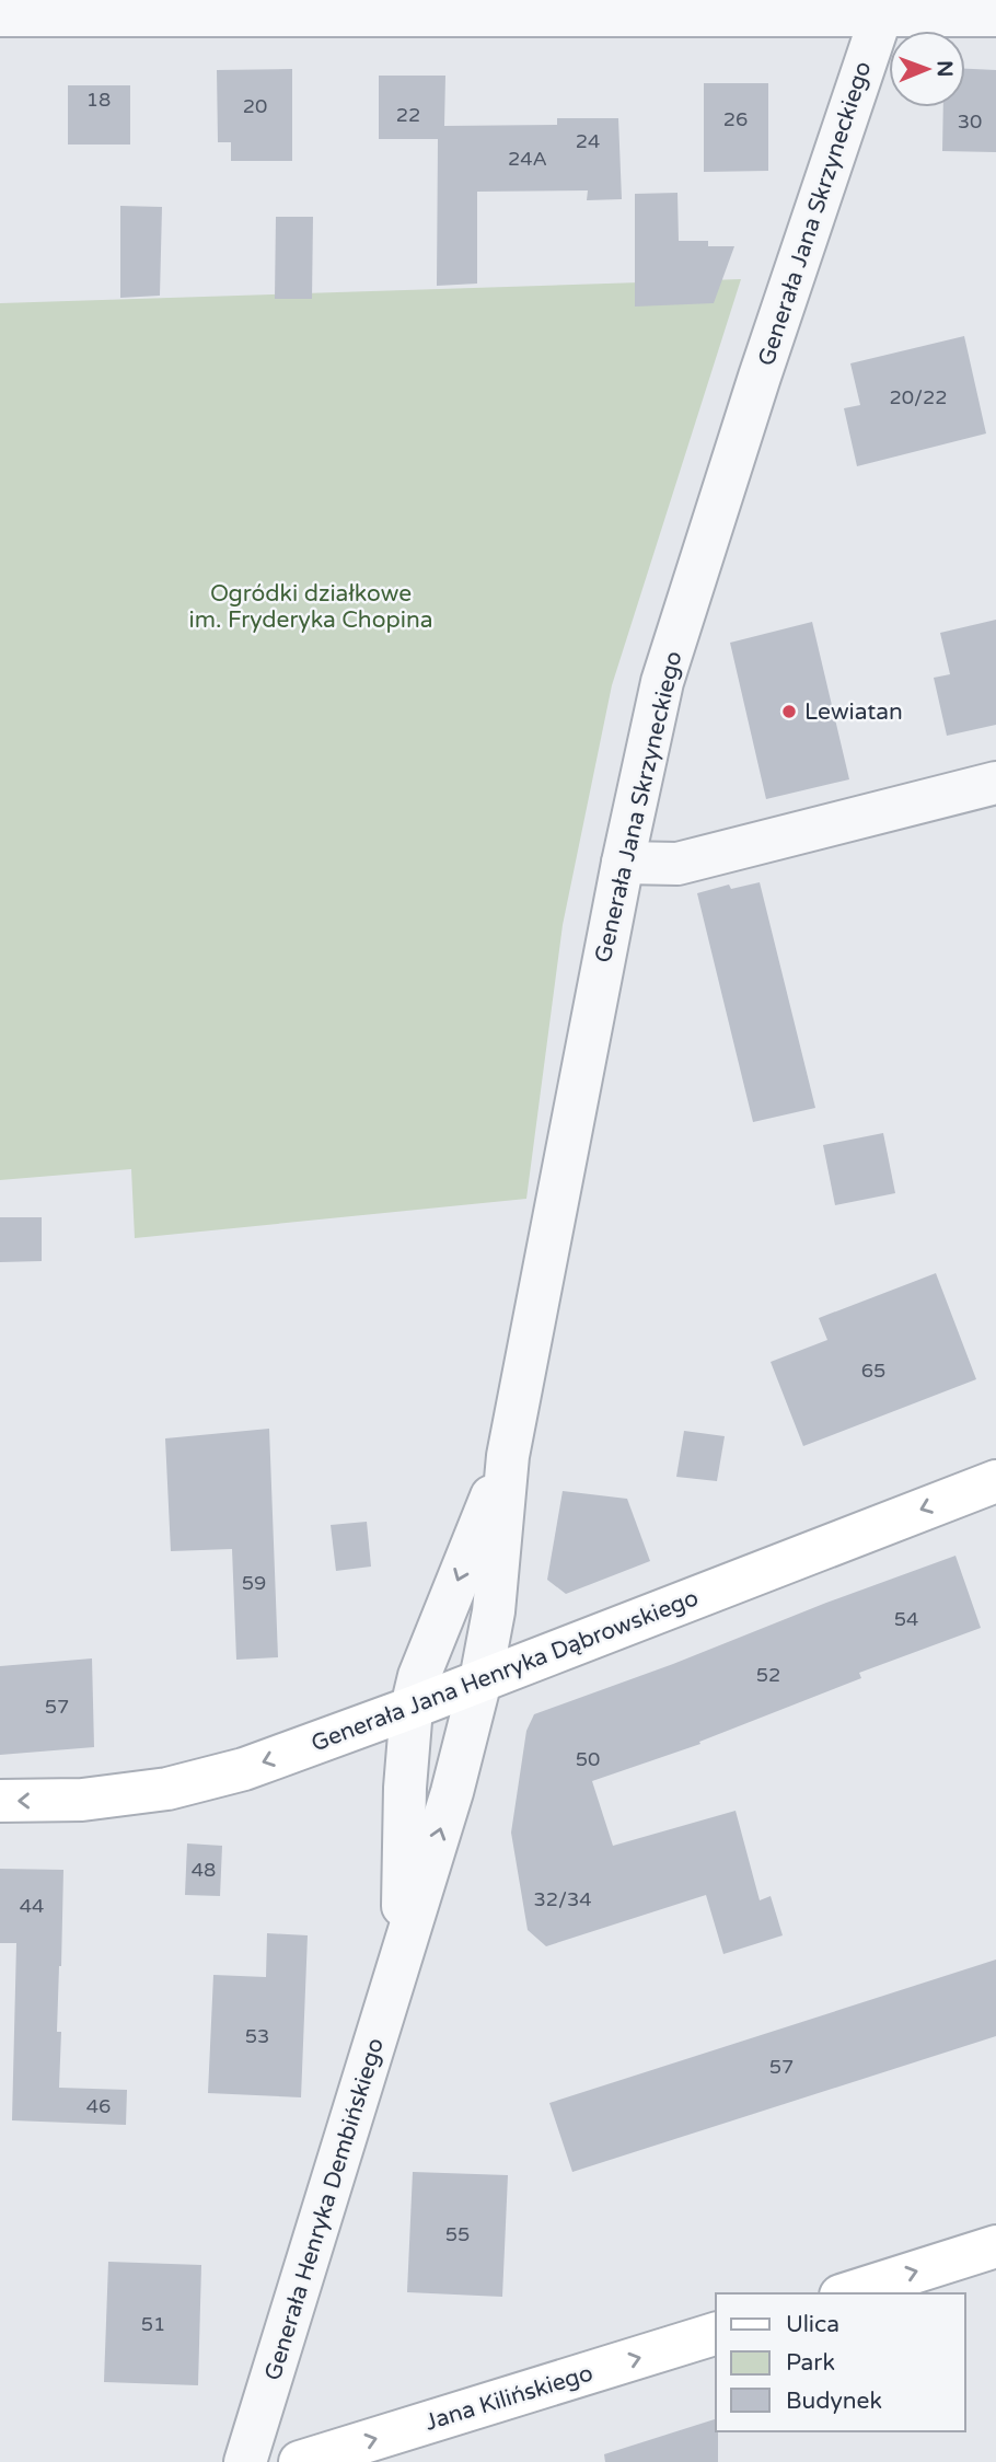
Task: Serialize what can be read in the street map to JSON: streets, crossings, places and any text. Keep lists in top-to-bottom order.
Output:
{
  "streets": {
    "street": [
      "Generała Jana Skrzyneckiego",
      "Generała Jana Henryka Dąbrowskiego",
      "Generała Henryka Dembińskiego",
      "Jana Kilińskiego"
    ]
  },
  "crossings": [
    ["Generała Jana Skrzyneckiego", "Generała Jana Henryka Dąbrowskiego"],
    ["Generała Jana Skrzyneckiego", "Generała Henryka Dembińskiego"],
    ["Generała Jana Henryka Dąbrowskiego", "Generała Henryka Dembińskiego"]
  ],
  "one_way": ["Generała Jana Henryka Dąbrowskiego", "Jana Kilińskiego"],
  "parks": ["Ogródki działkowe im. Fryderyka Chopina"],
  "places": ["Lewiatan"],
  "house_numbers": [
    "18",
    "20",
    "22",
    "26",
    "30",
    "24",
    "24A",
    "20/22",
    "65",
    "59",
    "54",
    "52",
    "57",
    "50",
    "48",
    "32/34",
    "44",
    "53",
    "57",
    "46",
    "55",
    "51"
  ],
  "legend": ["Ulica", "Park", "Budynek"],
  "north": "right"
}
